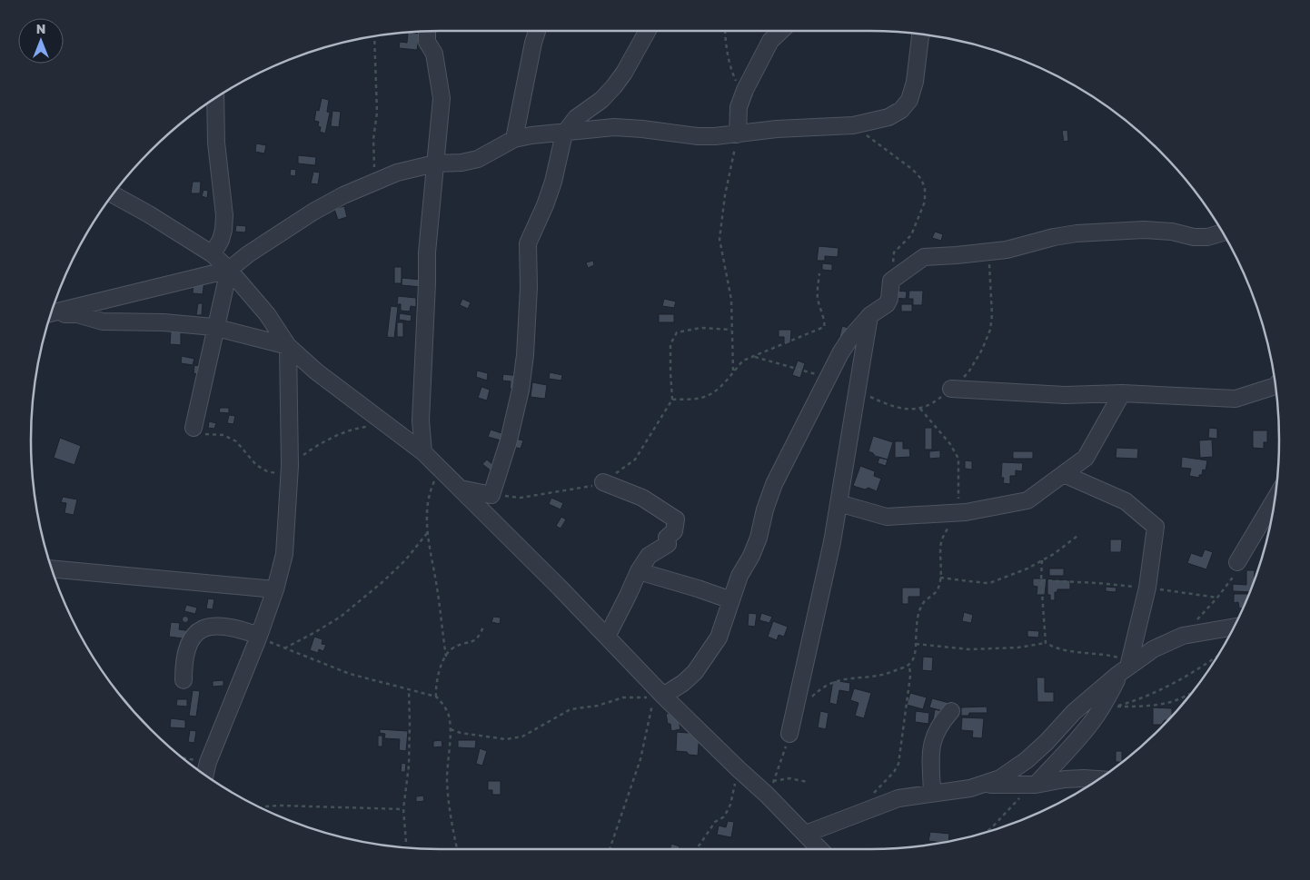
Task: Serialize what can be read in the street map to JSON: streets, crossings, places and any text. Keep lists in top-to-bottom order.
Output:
{
  "north": "top"
}
